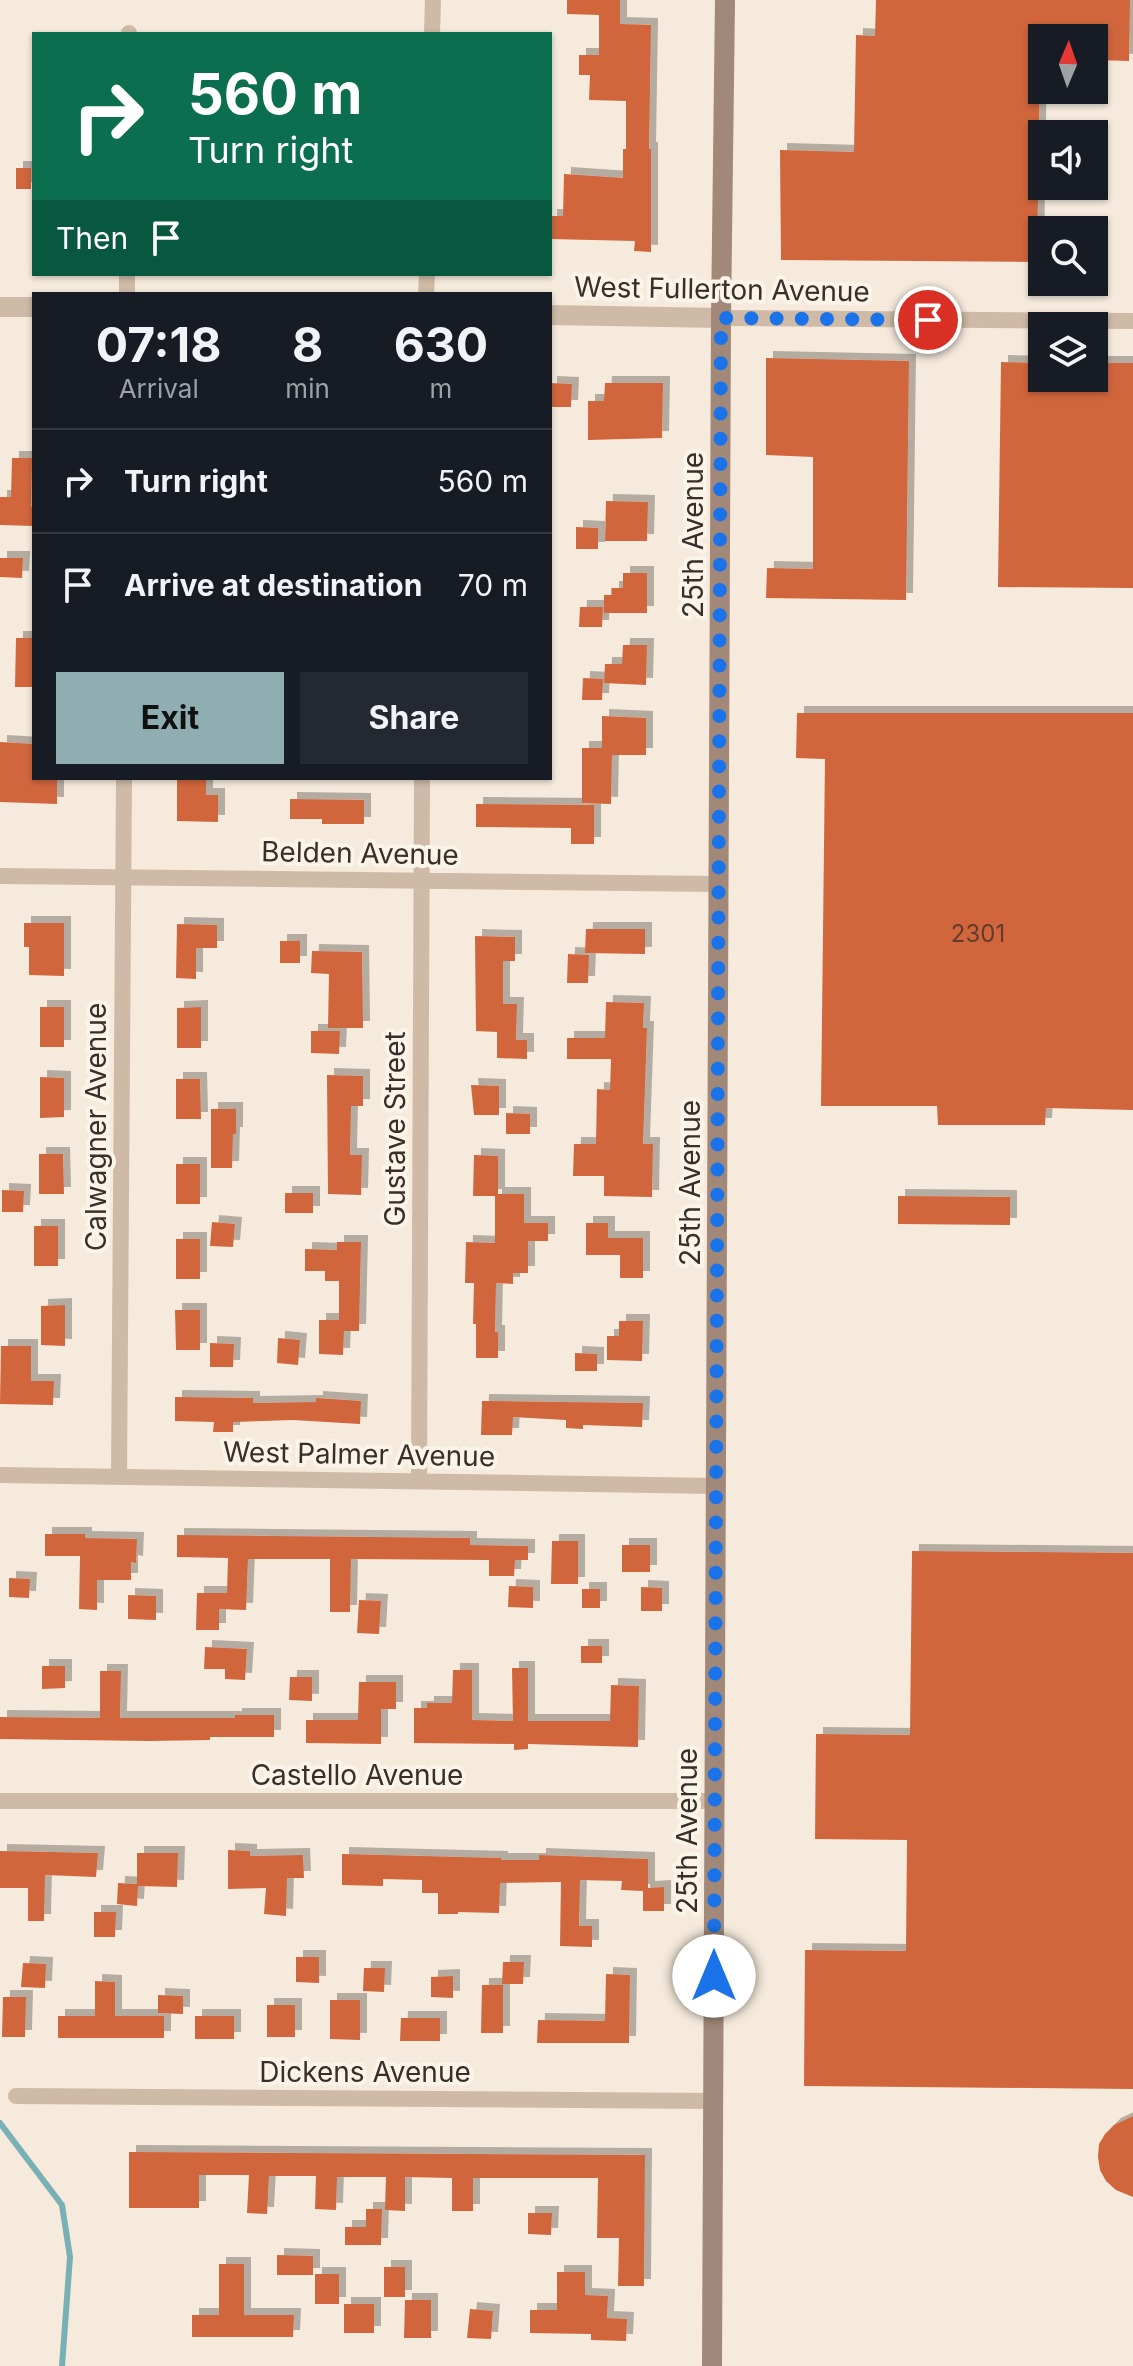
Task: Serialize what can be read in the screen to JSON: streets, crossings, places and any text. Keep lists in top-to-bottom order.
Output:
{
  "streets": {
    "main road": ["25th Avenue"],
    "street": [
      "West Fullerton Avenue",
      "Belden Avenue",
      "Calwagner Avenue",
      "Gustave Street",
      "West Palmer Avenue",
      "Castello Avenue",
      "Dickens Avenue"
    ]
  },
  "crossings": [
    ["West Fullerton Avenue", "25th Avenue"],
    ["25th Avenue", "Belden Avenue"],
    ["25th Avenue", "West Palmer Avenue"],
    ["25th Avenue", "Castello Avenue"],
    ["25th Avenue", "Dickens Avenue"],
    ["Belden Avenue", "Calwagner Avenue"],
    ["Belden Avenue", "Gustave Street"],
    ["Calwagner Avenue", "West Palmer Avenue"],
    ["Gustave Street", "West Palmer Avenue"]
  ],
  "house_numbers": ["2301"],
  "north": "top",
  "page": {
    "turn": ["560 m", "Turn right"],
    "then": "Then",
    "eta": [
      "07:18",
      "Arrival",
      "8",
      "min",
      "630",
      "m"
    ],
    "list": [
      {
        "name": "Turn right",
        "value": "560 m"
      },
      {
        "name": "Arrive at destination",
        "value": "70 m"
      }
    ],
    "buttons": ["Exit", "Share"]
  }
}
